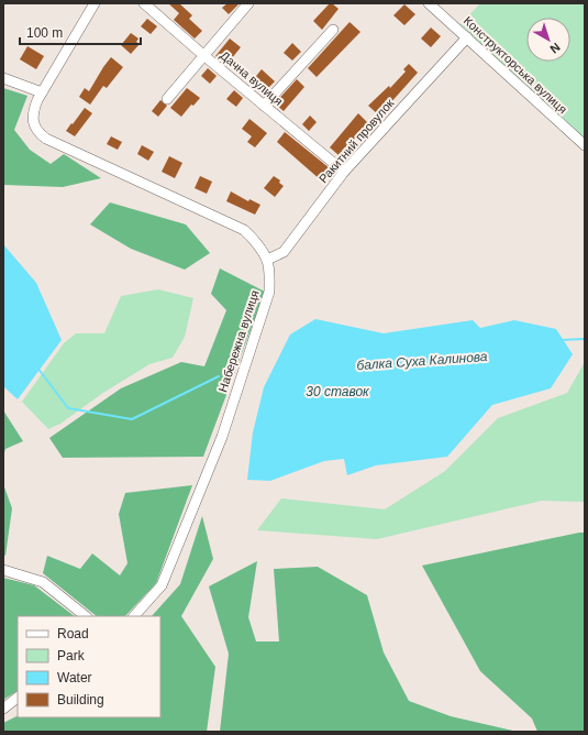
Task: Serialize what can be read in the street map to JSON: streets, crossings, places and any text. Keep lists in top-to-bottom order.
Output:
{
  "streets": {
    "street": [
      "Конструкторська вулиця",
      "Дачна вулиця",
      "Ракитний провулок",
      "Набережна вулиця"
    ]
  },
  "crossings": [
    ["Конструкторська вулиця", "Ракитний провулок"],
    ["Дачна вулиця", "Ракитний провулок"],
    ["Ракитний провулок", "Набережна вулиця"]
  ],
  "water": ["балка Суха Калинова", "30 ставок"],
  "legend": [
    "Road",
    "Park",
    "Water",
    "Building"
  ],
  "scale_bar": "100 m",
  "north": "bottom right"
}
